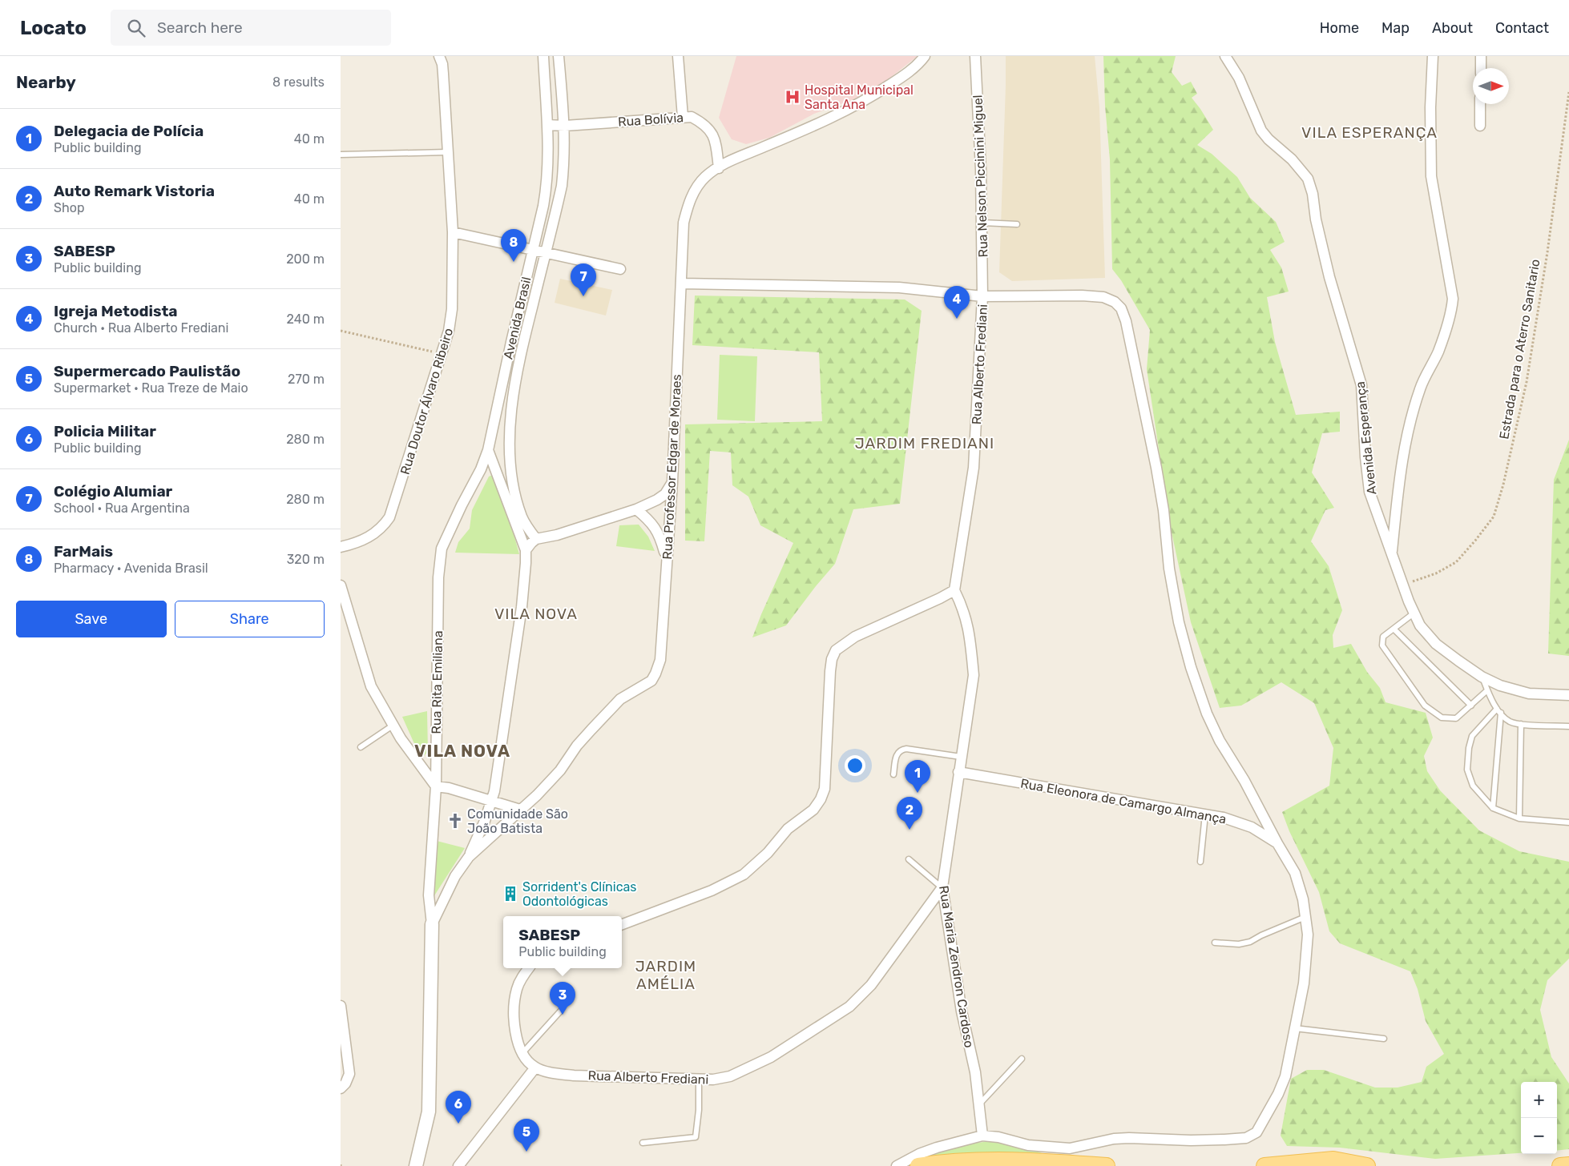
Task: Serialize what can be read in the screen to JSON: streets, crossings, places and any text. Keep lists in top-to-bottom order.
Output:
{
  "streets": {
    "street": [
      "Rua Bolívia",
      "Rua Nelson Piccinini Miguel",
      "Avenida Brasil",
      "Rua Alberto Frediani",
      "Rua Doutor Álvaro Ribeiro",
      "Avenida Esperança",
      "Rua Professor Edgar de Moraes",
      "Rua Rita Emiliana",
      "Rua Eleonora de Camargo Almança",
      "Rua Maria Zendron Cardoso"
    ],
    "path": ["Estrada para o Aterro Sanitario"]
  },
  "crossings": [
    ["Rua Bolívia", "Avenida Brasil"],
    ["Rua Bolívia", "Rua Professor Edgar de Moraes"],
    ["Rua Nelson Piccinini Miguel", "Rua Alberto Frediani"],
    ["Avenida Brasil", "Rua Rita Emiliana"],
    ["Estrada para o Aterro Sanitario", "Avenida Esperança"],
    ["Rua Alberto Frediani", "Rua Professor Edgar de Moraes"],
    ["Rua Alberto Frediani", "Rua Maria Zendron Cardoso"],
    ["Rua Professor Edgar de Moraes", "Rua Rita Emiliana"],
    ["Rua Eleonora de Camargo Almança", "Rua Maria Zendron Cardoso"]
  ],
  "districts": [
    "VILA ESPERANÇA",
    "JARDIM FREDIANI",
    "VILA NOVA",
    "VILA NOVA",
    "JARDIM AMÉLIA"
  ],
  "places": {
    "hospital": ["Hospital Municipal Santa Ana"],
    "church": ["Comunidade São João Batista"],
    "building": ["Sorrident's Clínicas Odontológicas"]
  },
  "north": "right",
  "page": {
    "header": "Locato",
    "search": "Search here",
    "nav": [
      "Home",
      "Map",
      "About",
      "Contact"
    ],
    "heading": ["Nearby", "8 results"],
    "list": [
      {
        "mark": "1",
        "name": "Delegacia de Polícia",
        "note": "Public building",
        "value": "40 m"
      },
      {
        "mark": "2",
        "name": "Auto Remark Vistoria",
        "note": "Shop",
        "value": "40 m"
      },
      {
        "mark": "3",
        "name": "SABESP",
        "note": "Public building",
        "value": "200 m"
      },
      {
        "mark": "4",
        "name": "Igreja Metodista",
        "note": "Church · Rua Alberto Frediani",
        "value": "240 m"
      },
      {
        "mark": "5",
        "name": "Supermercado Paulistão",
        "note": "Supermarket · Rua Treze de Maio",
        "value": "270 m"
      },
      {
        "mark": "6",
        "name": "Policia Militar",
        "note": "Public building",
        "value": "280 m"
      },
      {
        "mark": "7",
        "name": "Colégio Alumiar",
        "note": "School · Rua Argentina",
        "value": "280 m"
      },
      {
        "mark": "8",
        "name": "FarMais",
        "note": "Pharmacy · Avenida Brasil",
        "value": "320 m"
      }
    ],
    "pins": [
      "8",
      "7",
      "4",
      "1",
      "2",
      "3",
      "6",
      "5"
    ],
    "buttons": ["Save", "Share"],
    "popup": ["SABESP", "Public building"],
    "map_buttons": ["+", "−"]
  }
}
